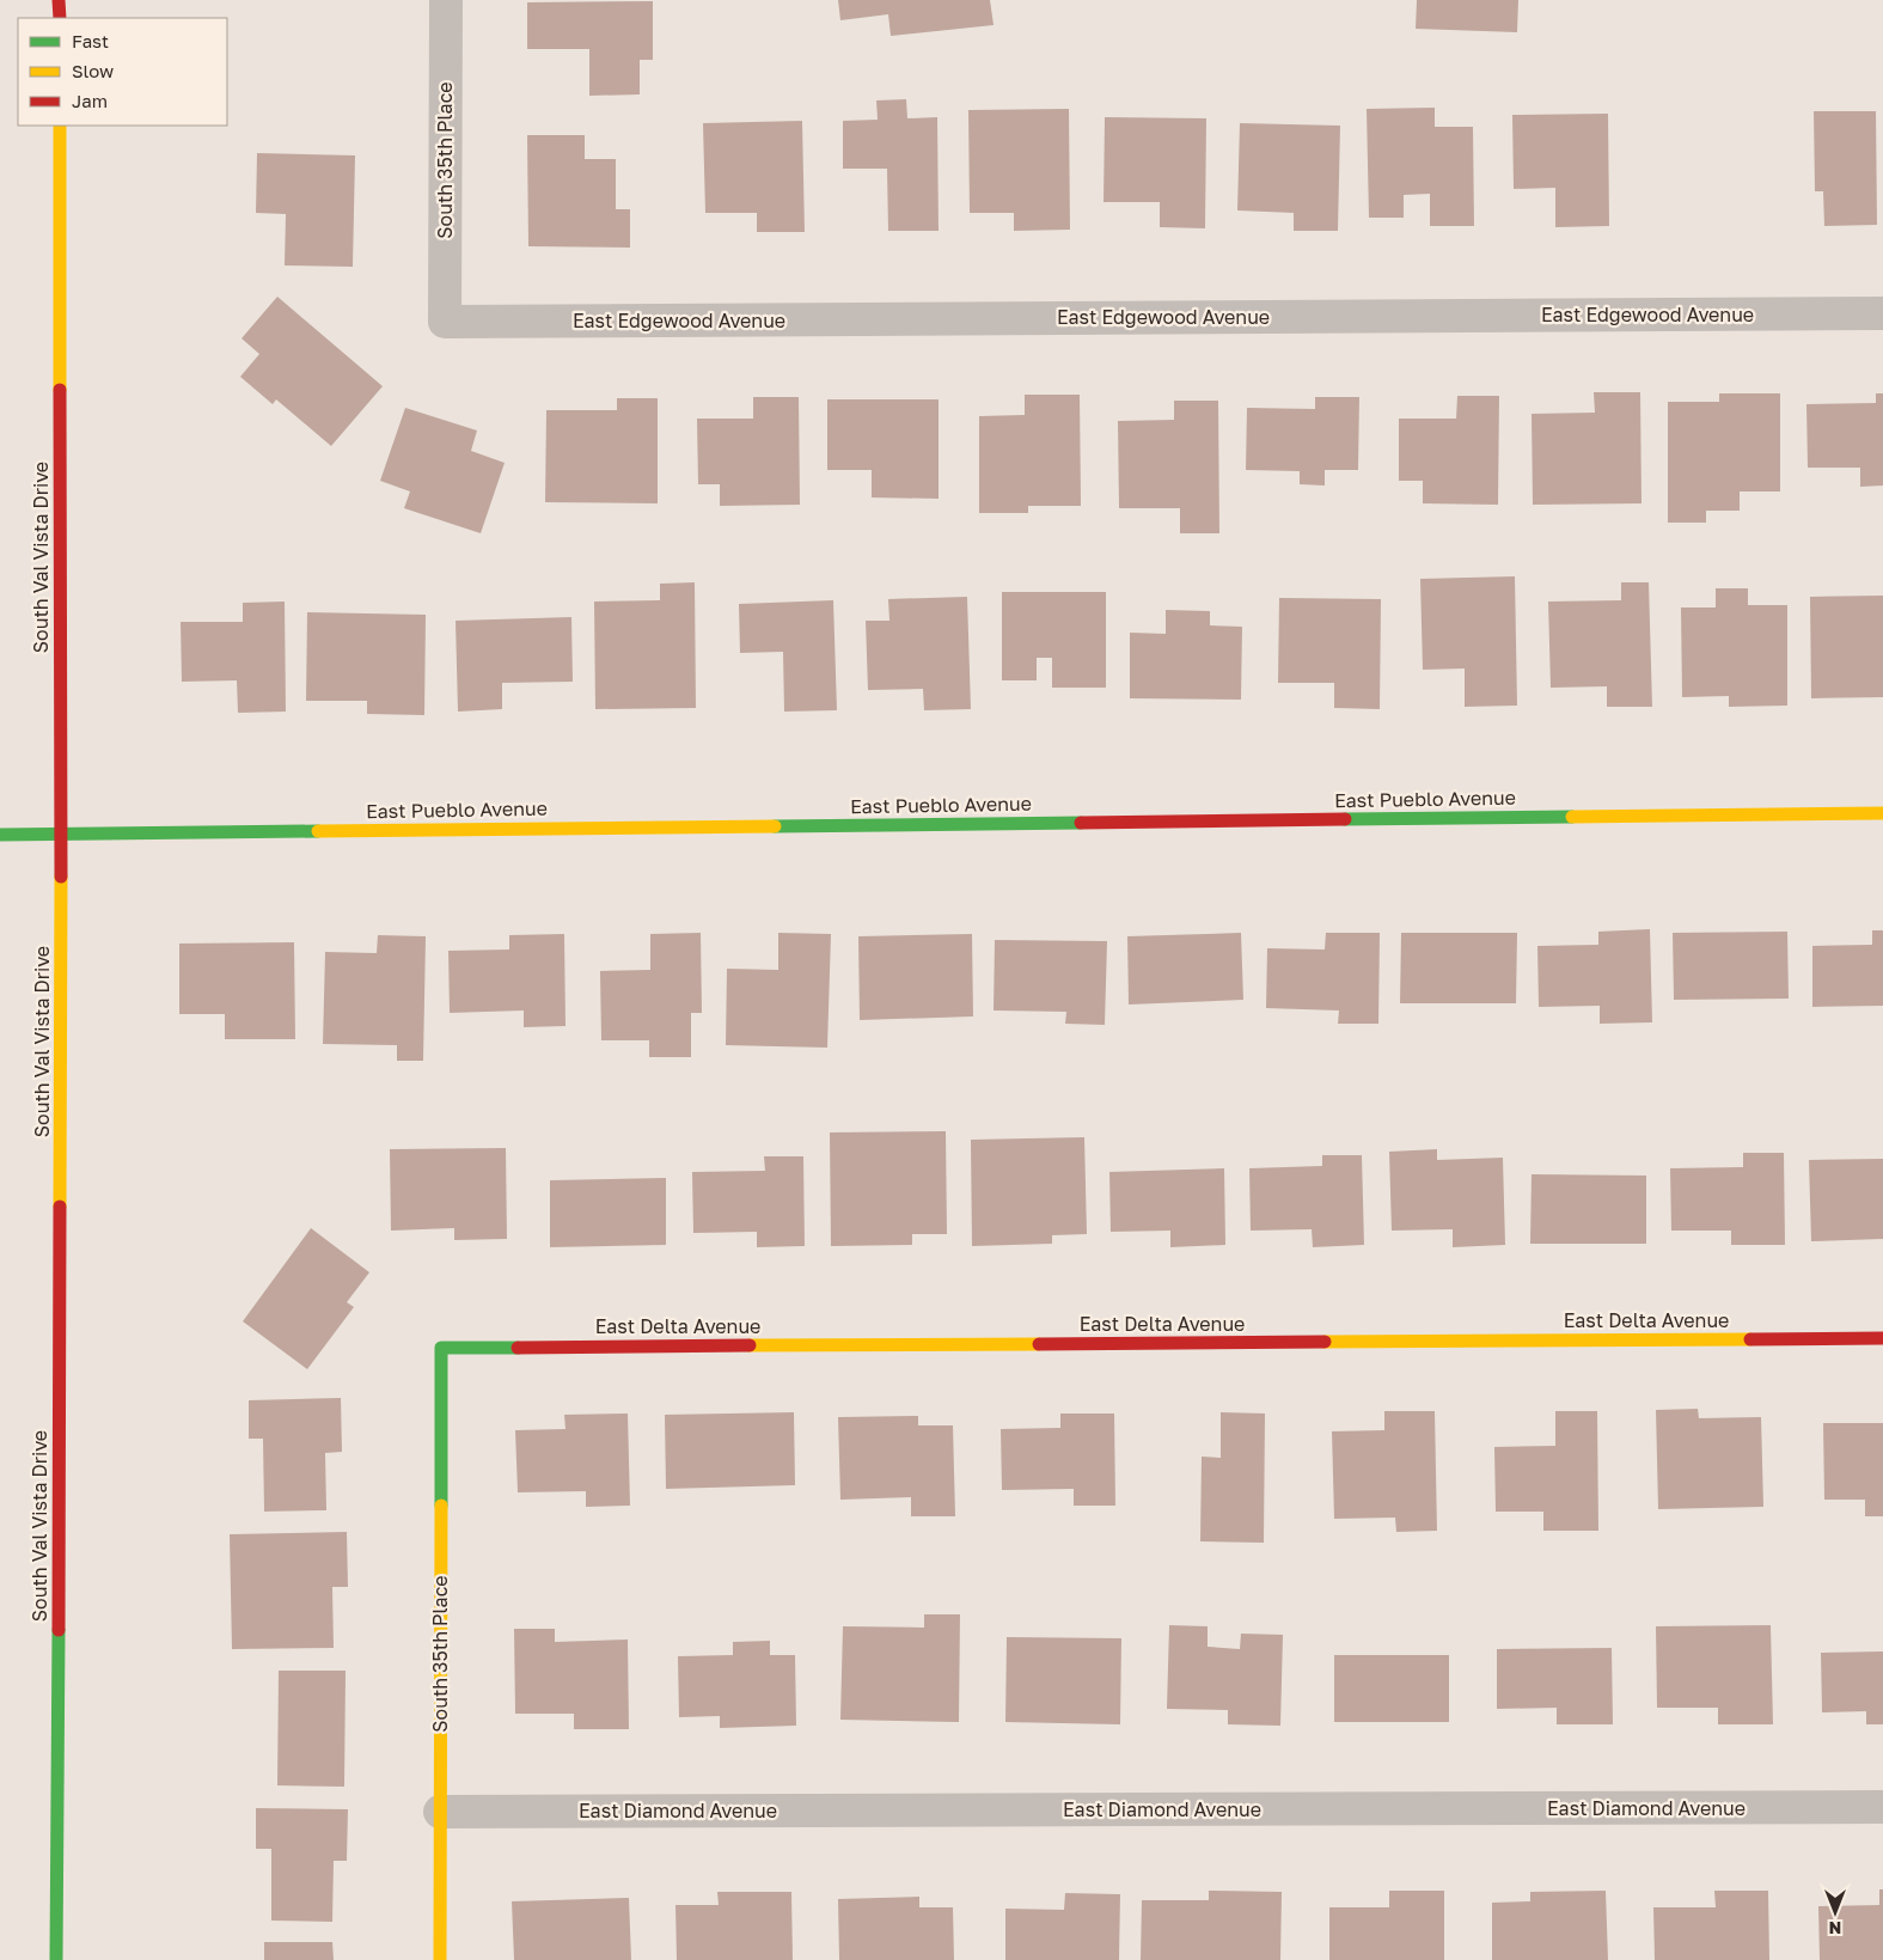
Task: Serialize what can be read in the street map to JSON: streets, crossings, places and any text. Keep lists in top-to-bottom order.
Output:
{
  "streets": {
    "street": [
      "South 35th Place",
      "East Edgewood Avenue",
      "South Val Vista Drive",
      "East Pueblo Avenue",
      "East Delta Avenue",
      "East Diamond Avenue"
    ]
  },
  "crossings": [
    ["South 35th Place", "East Edgewood Avenue"],
    ["South 35th Place", "East Delta Avenue"],
    ["South 35th Place", "East Diamond Avenue"],
    ["South Val Vista Drive", "East Pueblo Avenue"]
  ],
  "legend": ["Fast", "Slow", "Jam"],
  "north": "bottom"
}
